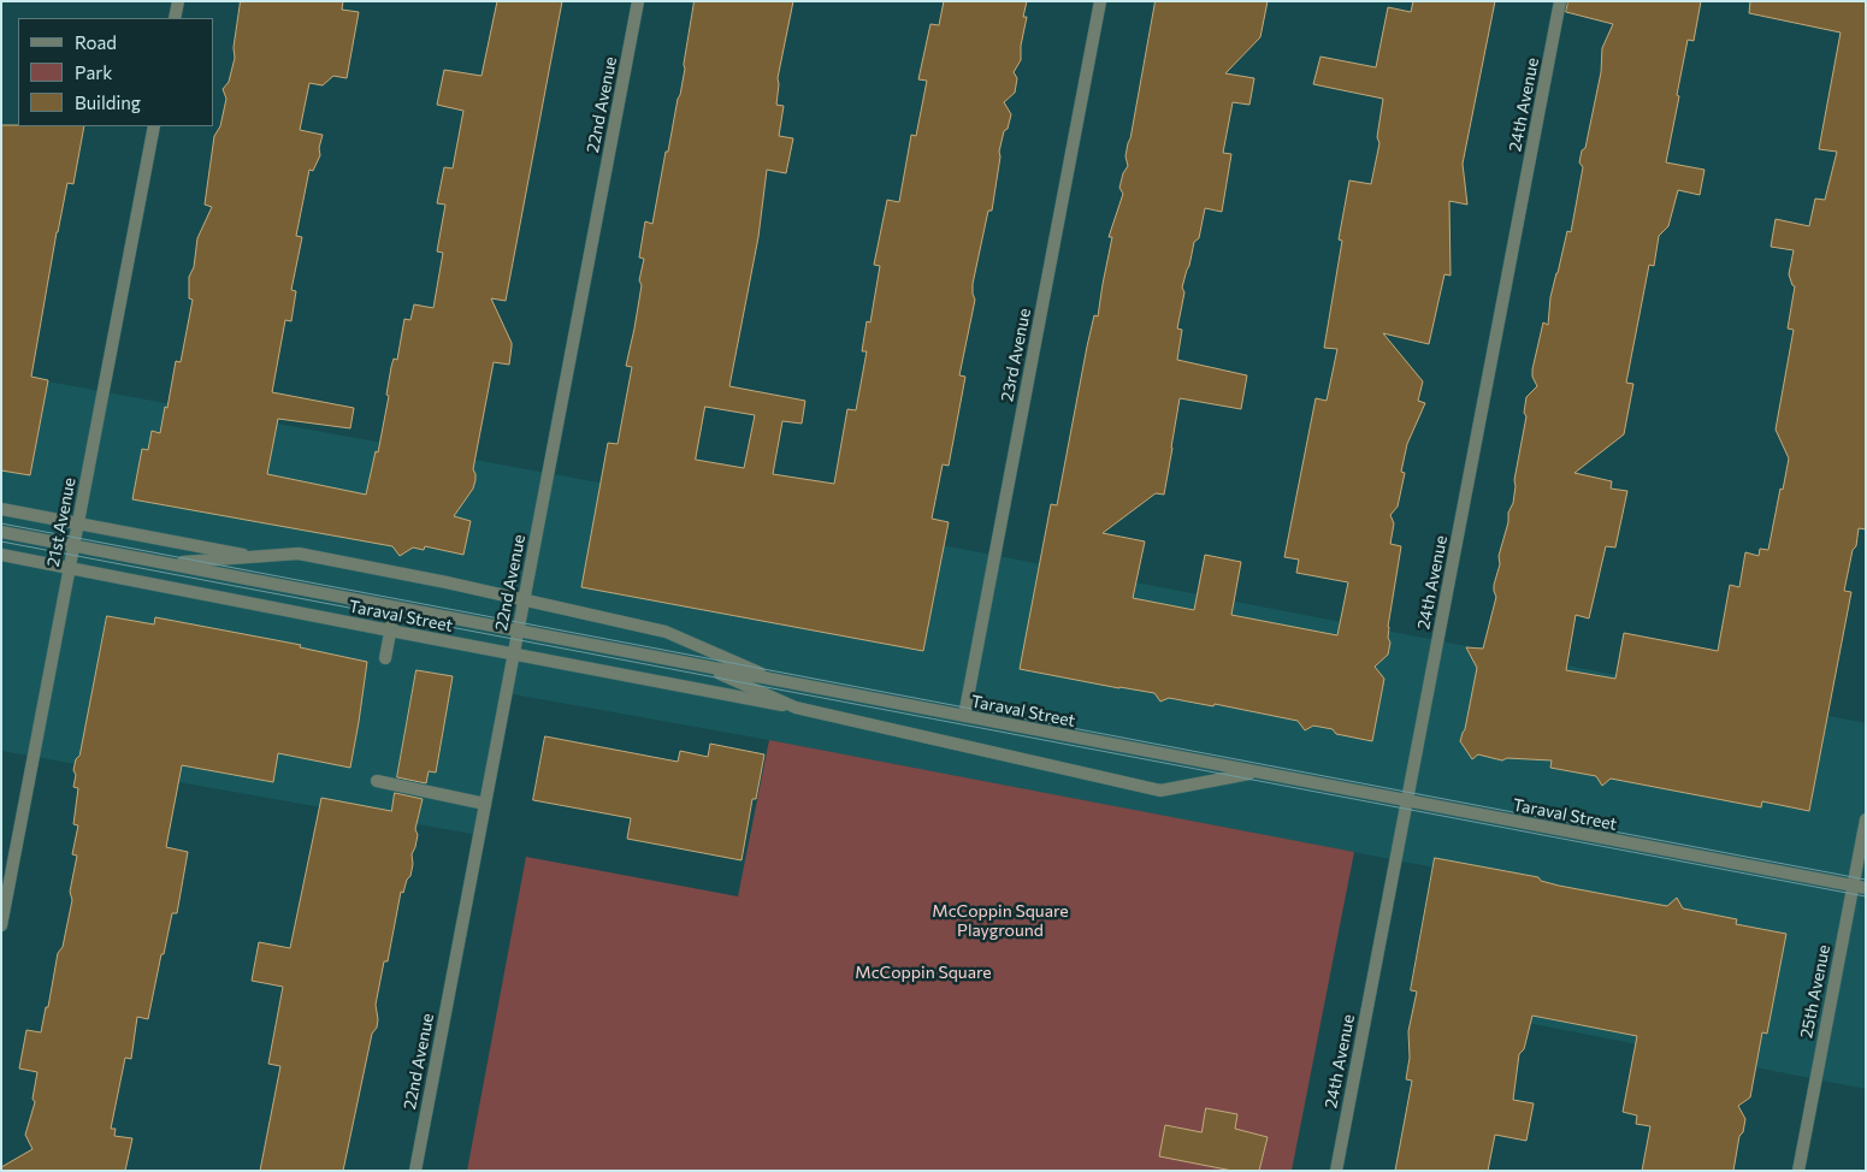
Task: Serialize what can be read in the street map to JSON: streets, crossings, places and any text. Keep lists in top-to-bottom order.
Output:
{
  "streets": {
    "street": [
      "22nd Avenue",
      "24th Avenue",
      "23rd Avenue",
      "21st Avenue",
      "Taraval Street",
      "25th Avenue"
    ]
  },
  "crossings": [
    ["22nd Avenue", "Taraval Street"],
    ["24th Avenue", "Taraval Street"],
    ["23rd Avenue", "Taraval Street"],
    ["21st Avenue", "Taraval Street"],
    ["Taraval Street", "25th Avenue"]
  ],
  "parks": ["McCoppin Square Playground", "McCoppin Square"],
  "legend": ["Road", "Park", "Building"]
}
